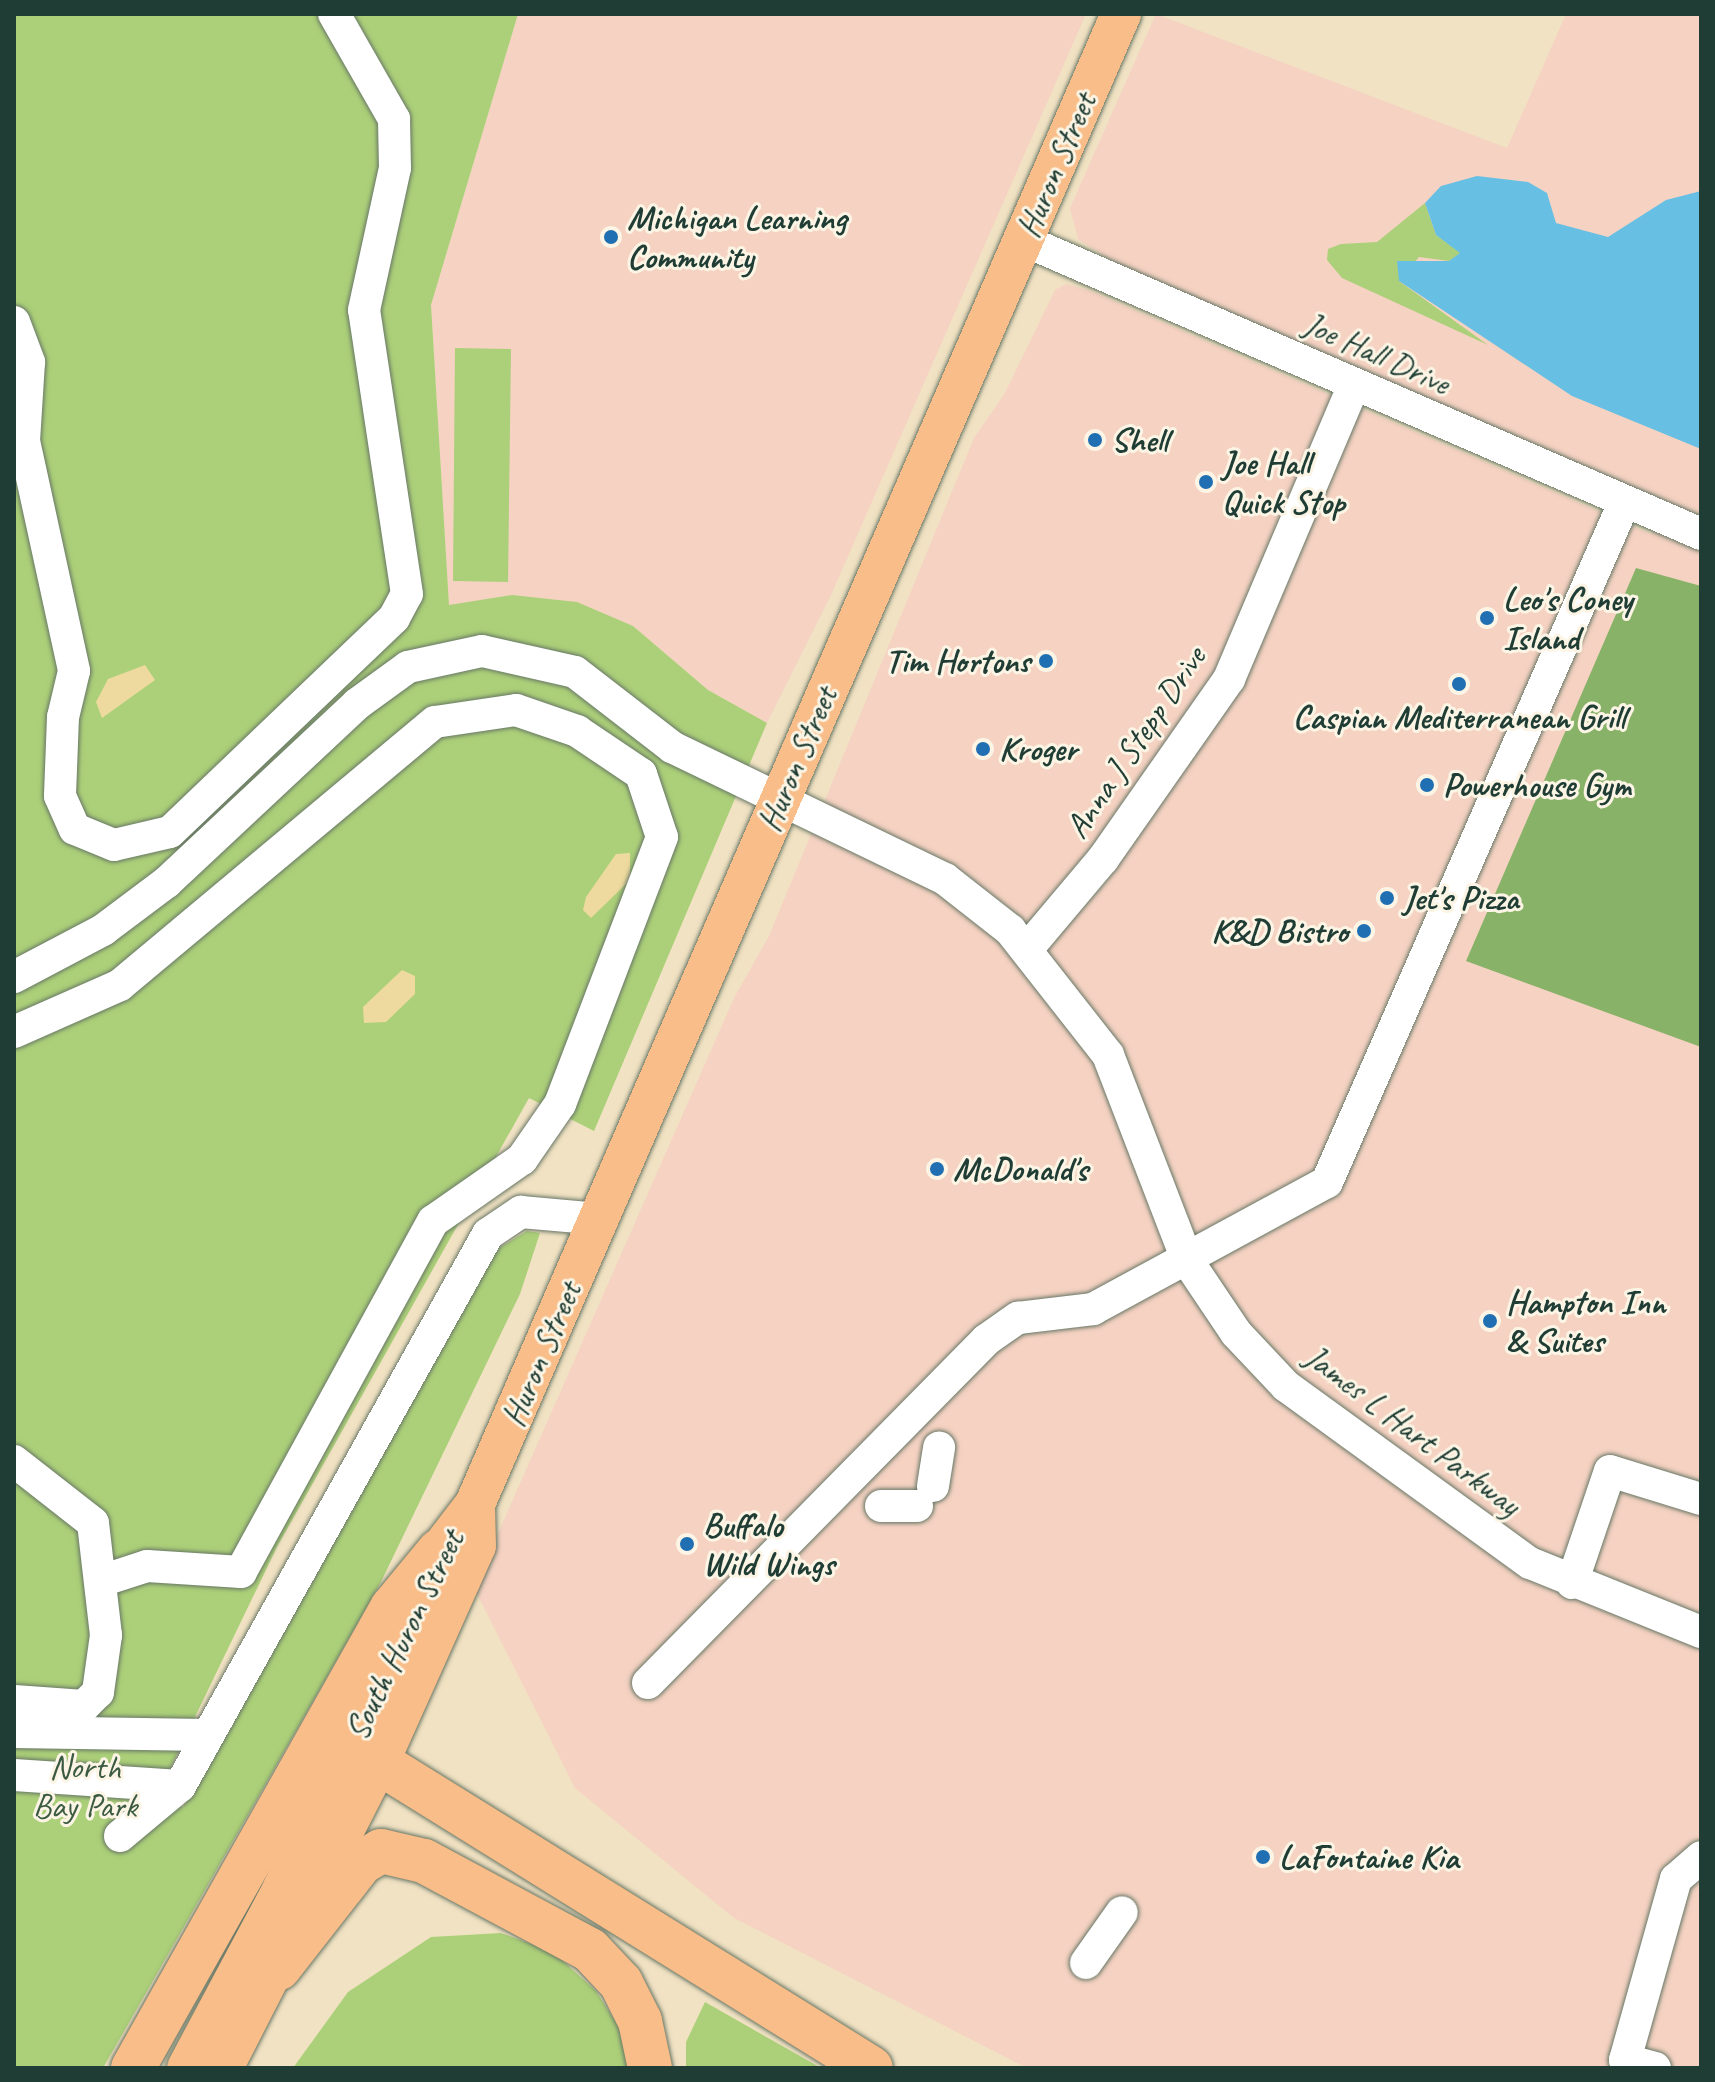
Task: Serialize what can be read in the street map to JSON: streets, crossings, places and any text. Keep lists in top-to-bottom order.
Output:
{
  "streets": {
    "main road": ["Huron Street", "South Huron Street"],
    "street": ["Joe Hall Drive", "Anna J Stepp Drive", "James L Hart Parkway"]
  },
  "crossings": [
    ["Huron Street", "Joe Hall Drive"],
    ["Huron Street", "James L Hart Parkway"],
    ["Huron Street", "South Huron Street"],
    ["Joe Hall Drive", "Anna J Stepp Drive"],
    ["Anna J Stepp Drive", "James L Hart Parkway"]
  ],
  "parks": ["North Bay Park"],
  "places": [
    "Michigan Learning Community",
    "Shell",
    "Joe Hall Quick Stop",
    "Leo's Coney Island",
    "Tim Hortons",
    "Caspian Mediterranean Grill",
    "Kroger",
    "Powerhouse Gym",
    "Jet's Pizza",
    "K&D Bistro",
    "McDonald's",
    "Hampton Inn & Suites",
    "Buffalo Wild Wings",
    "LaFontaine Kia"
  ]
}
